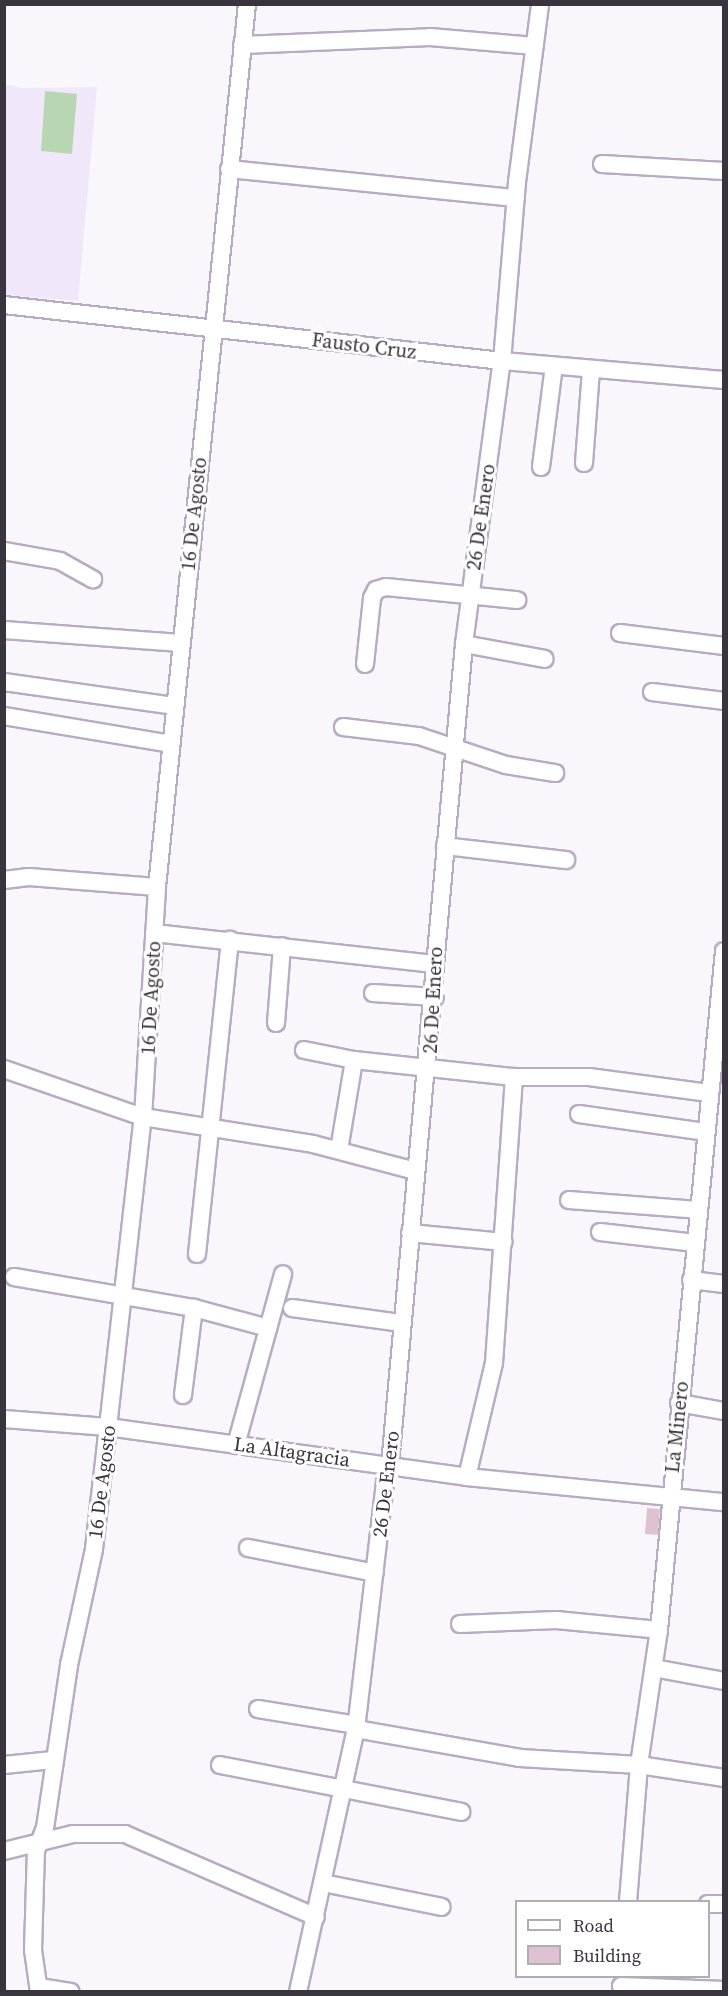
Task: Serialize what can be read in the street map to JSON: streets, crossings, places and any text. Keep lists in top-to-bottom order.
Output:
{
  "streets": {
    "street": [
      "Fausto Cruz",
      "16 De Agosto",
      "26 De Enero",
      "La Minero",
      "La Altagracia"
    ]
  },
  "crossings": [
    ["Fausto Cruz", "16 De Agosto"],
    ["Fausto Cruz", "26 De Enero"],
    ["16 De Agosto", "La Altagracia"],
    ["26 De Enero", "La Altagracia"],
    ["La Minero", "La Altagracia"]
  ],
  "legend": ["Road", "Building"]
}
